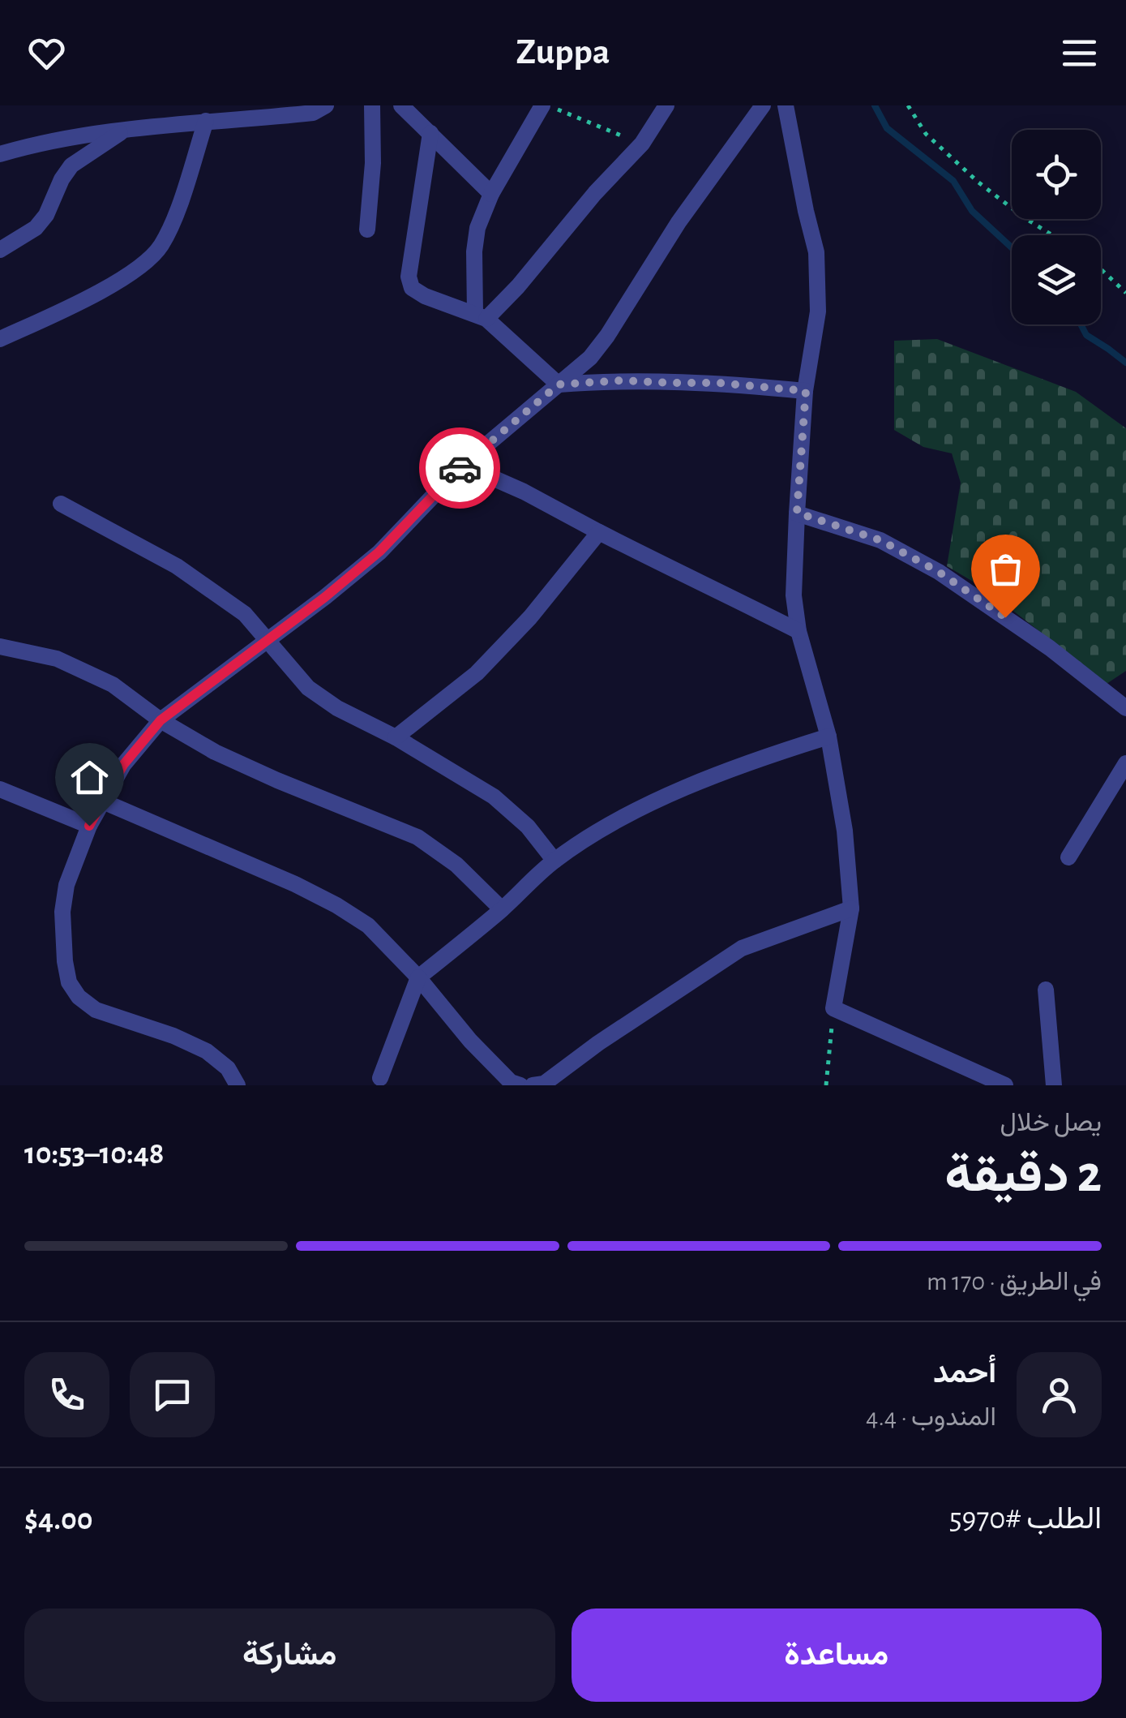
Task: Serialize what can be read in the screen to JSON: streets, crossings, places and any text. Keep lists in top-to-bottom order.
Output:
{
  "page": {
    "header": "Zuppa",
    "heading": ["2 دقيقة", "يصل خلال", "10:48–10:53"],
    "panel": [
      "أحمد",
      "المندوب · 4.4",
      "الطلب #5970",
      "$4.00"
    ],
    "bar": "في الطريق · 170 m",
    "buttons": ["مساعدة", "مشاركة"]
  }
}
